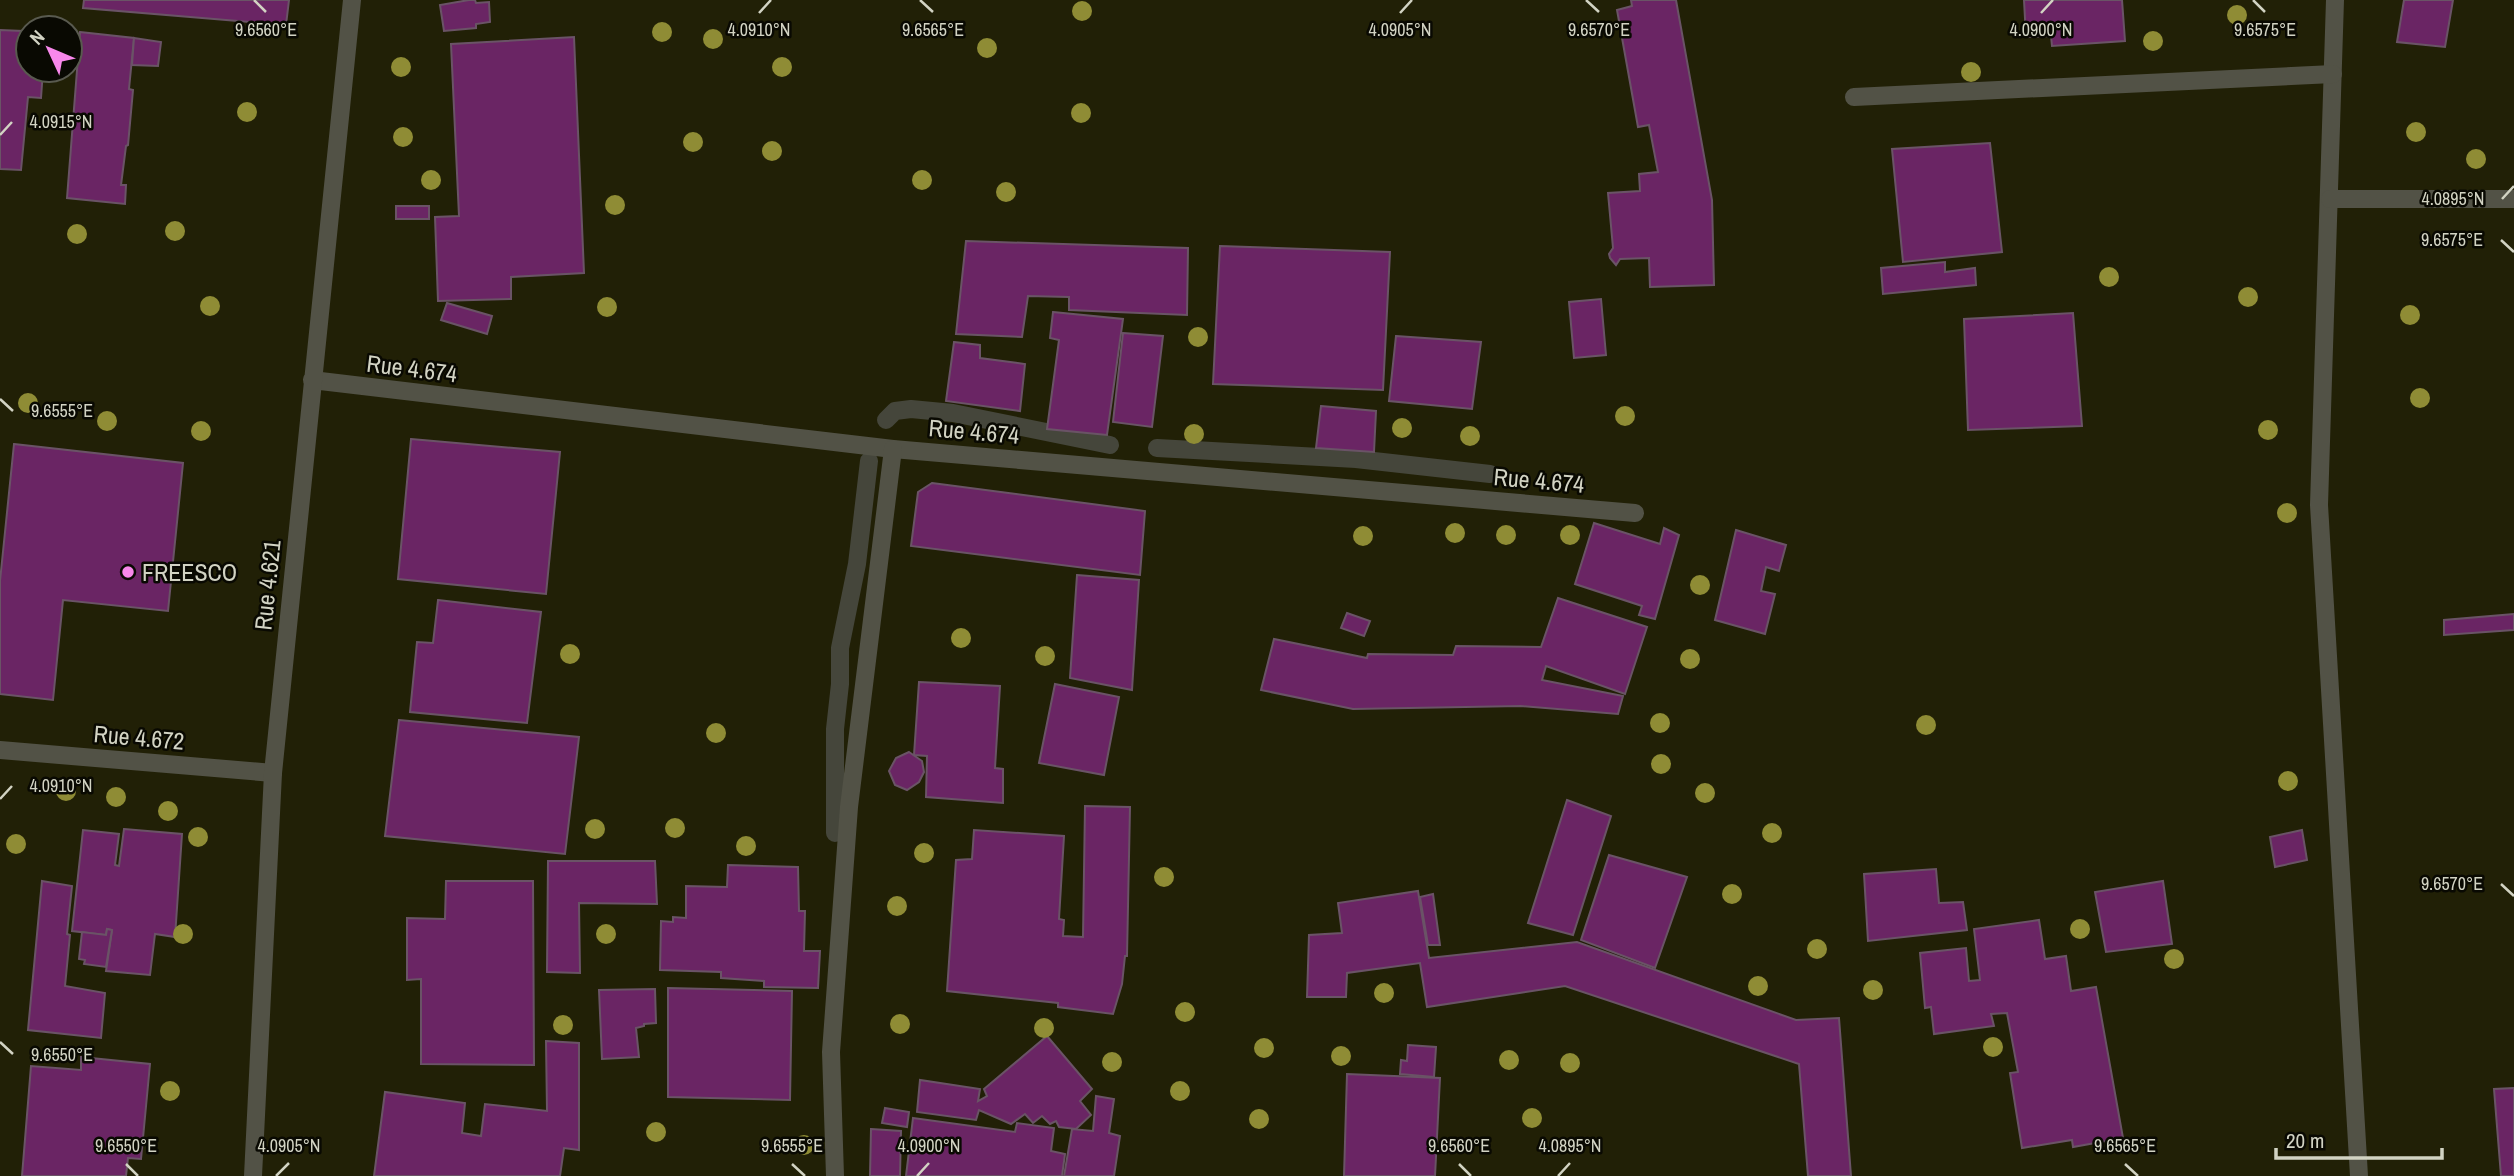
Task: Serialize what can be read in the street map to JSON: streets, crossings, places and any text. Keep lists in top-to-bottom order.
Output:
{
  "streets": {
    "street": ["Rue 4.674", "Rue 4.621", "Rue 4.672"]
  },
  "crossings": [
    ["Rue 4.674", "Rue 4.621"],
    ["Rue 4.621", "Rue 4.672"]
  ],
  "places": ["FREESCO"],
  "scale_bar": "20 m",
  "north": "top left",
  "coordinates": [
    "9.6560°E",
    "9.6565°E",
    "9.6570°E",
    "9.6575°E",
    "4.0910°N",
    "4.0905°N",
    "4.0900°N",
    "4.0915°N",
    "4.0895°N",
    "9.6555°E",
    "9.6550°E"
  ]
}
